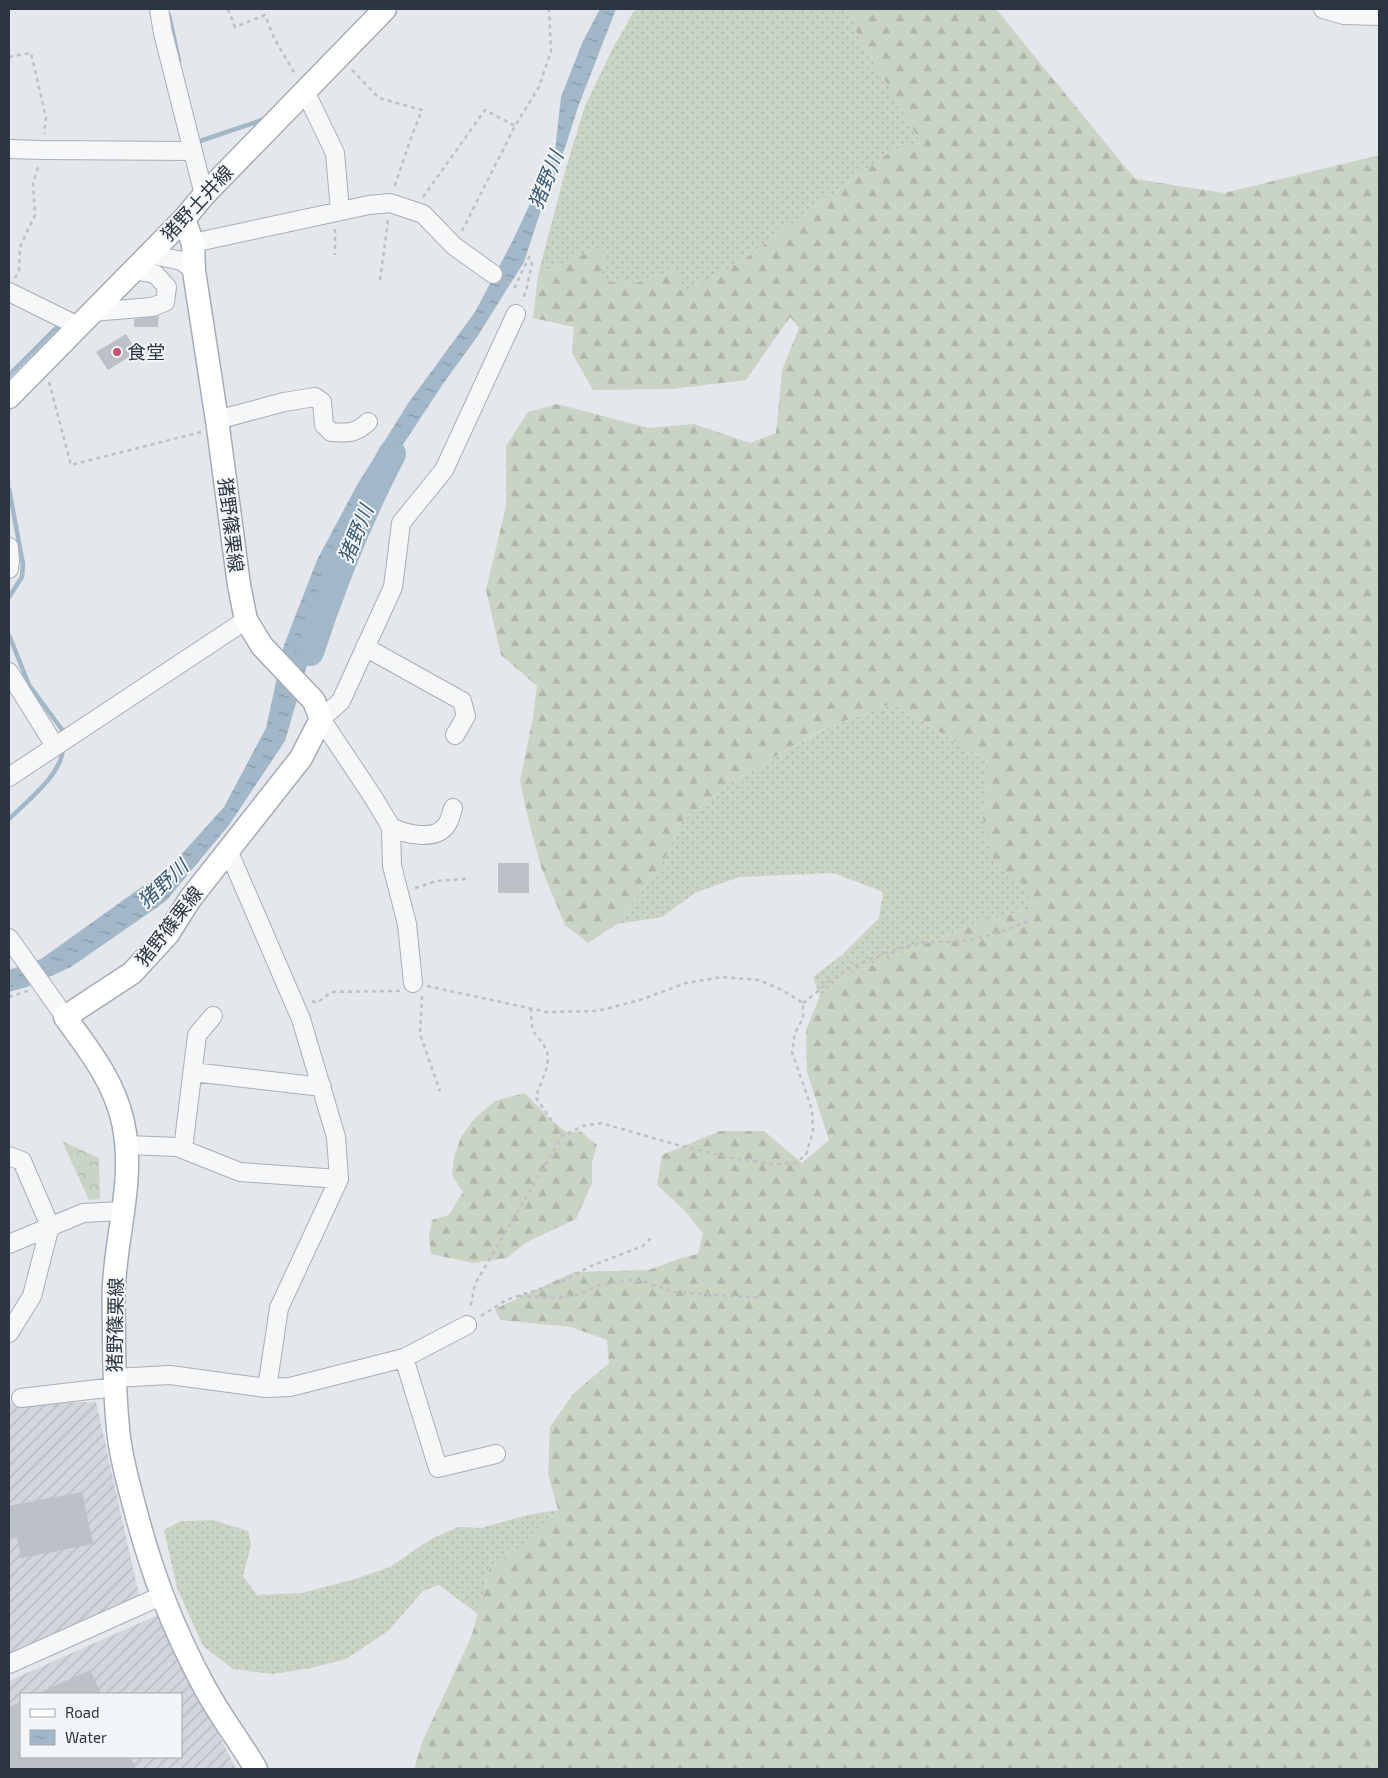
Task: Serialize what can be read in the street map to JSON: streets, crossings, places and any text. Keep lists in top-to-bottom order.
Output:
{
  "streets": {
    "main road": ["猪野土井線", "猪野篠栗線"]
  },
  "crossings": [
    ["猪野土井線", "猪野篠栗線"]
  ],
  "water": ["猪野川"],
  "places": ["食堂"],
  "legend": ["Road", "Water"]
}
